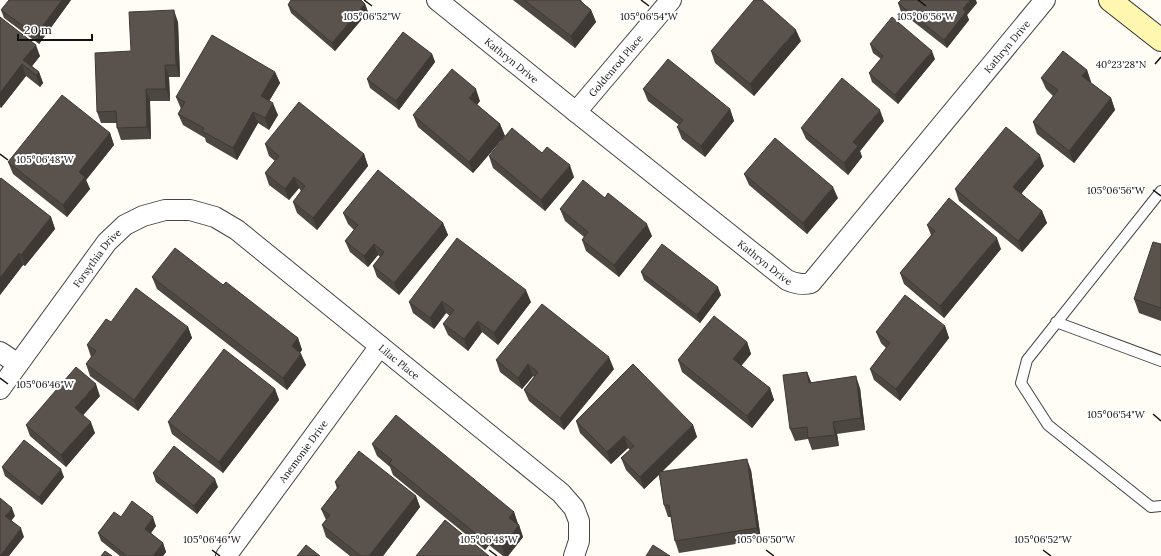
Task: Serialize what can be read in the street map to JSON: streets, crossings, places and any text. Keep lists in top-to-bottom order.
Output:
{
  "streets": {
    "street": [
      "Kathryn Drive",
      "Goldenrod Place",
      "Forsythia Drive",
      "Lilac Place",
      "Anemonie Drive"
    ]
  },
  "crossings": [
    ["Kathryn Drive", "Goldenrod Place"],
    ["Forsythia Drive", "Lilac Place"],
    ["Lilac Place", "Anemonie Drive"]
  ],
  "scale_bar": "20 m",
  "coordinates": [
    "105°06'52\"W",
    "105°06'54\"W",
    "105°06'56\"W",
    "40°23'28\"N",
    "105°06'48\"W",
    "105°06'46\"W",
    "105°06'50\"W"
  ]
}
